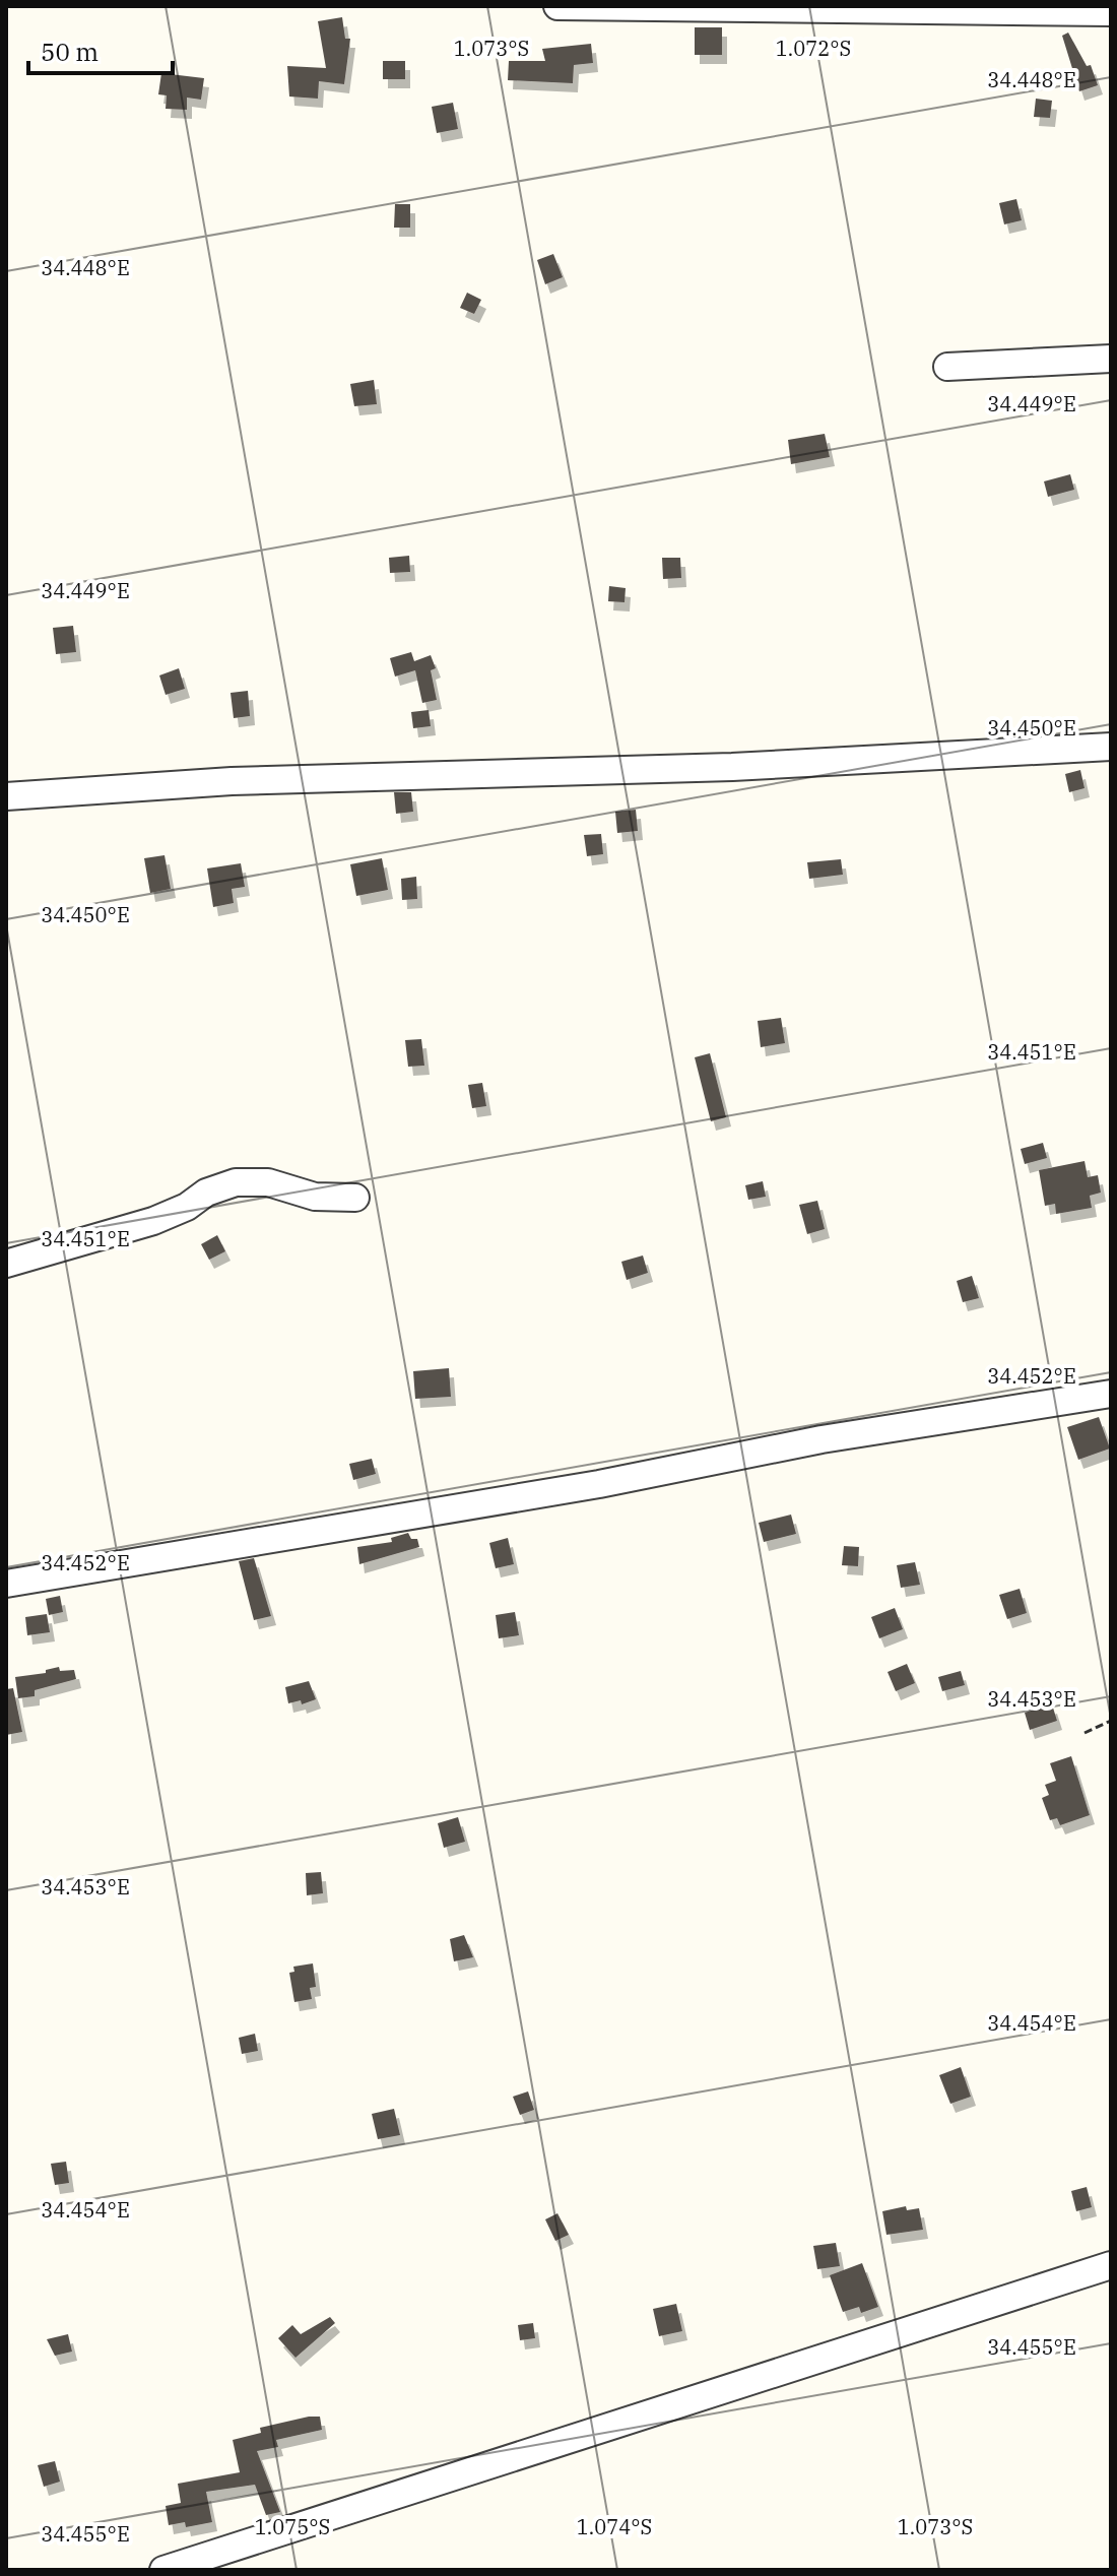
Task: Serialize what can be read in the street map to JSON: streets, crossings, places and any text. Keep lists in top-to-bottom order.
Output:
{
  "scale_bar": "50 m",
  "coordinates": [
    "1.073°S",
    "1.072°S",
    "34.448°E",
    "34.449°E",
    "34.450°E",
    "34.451°E",
    "34.452°E",
    "34.453°E",
    "34.454°E",
    "34.455°E",
    "1.075°S",
    "1.074°S"
  ]
}
